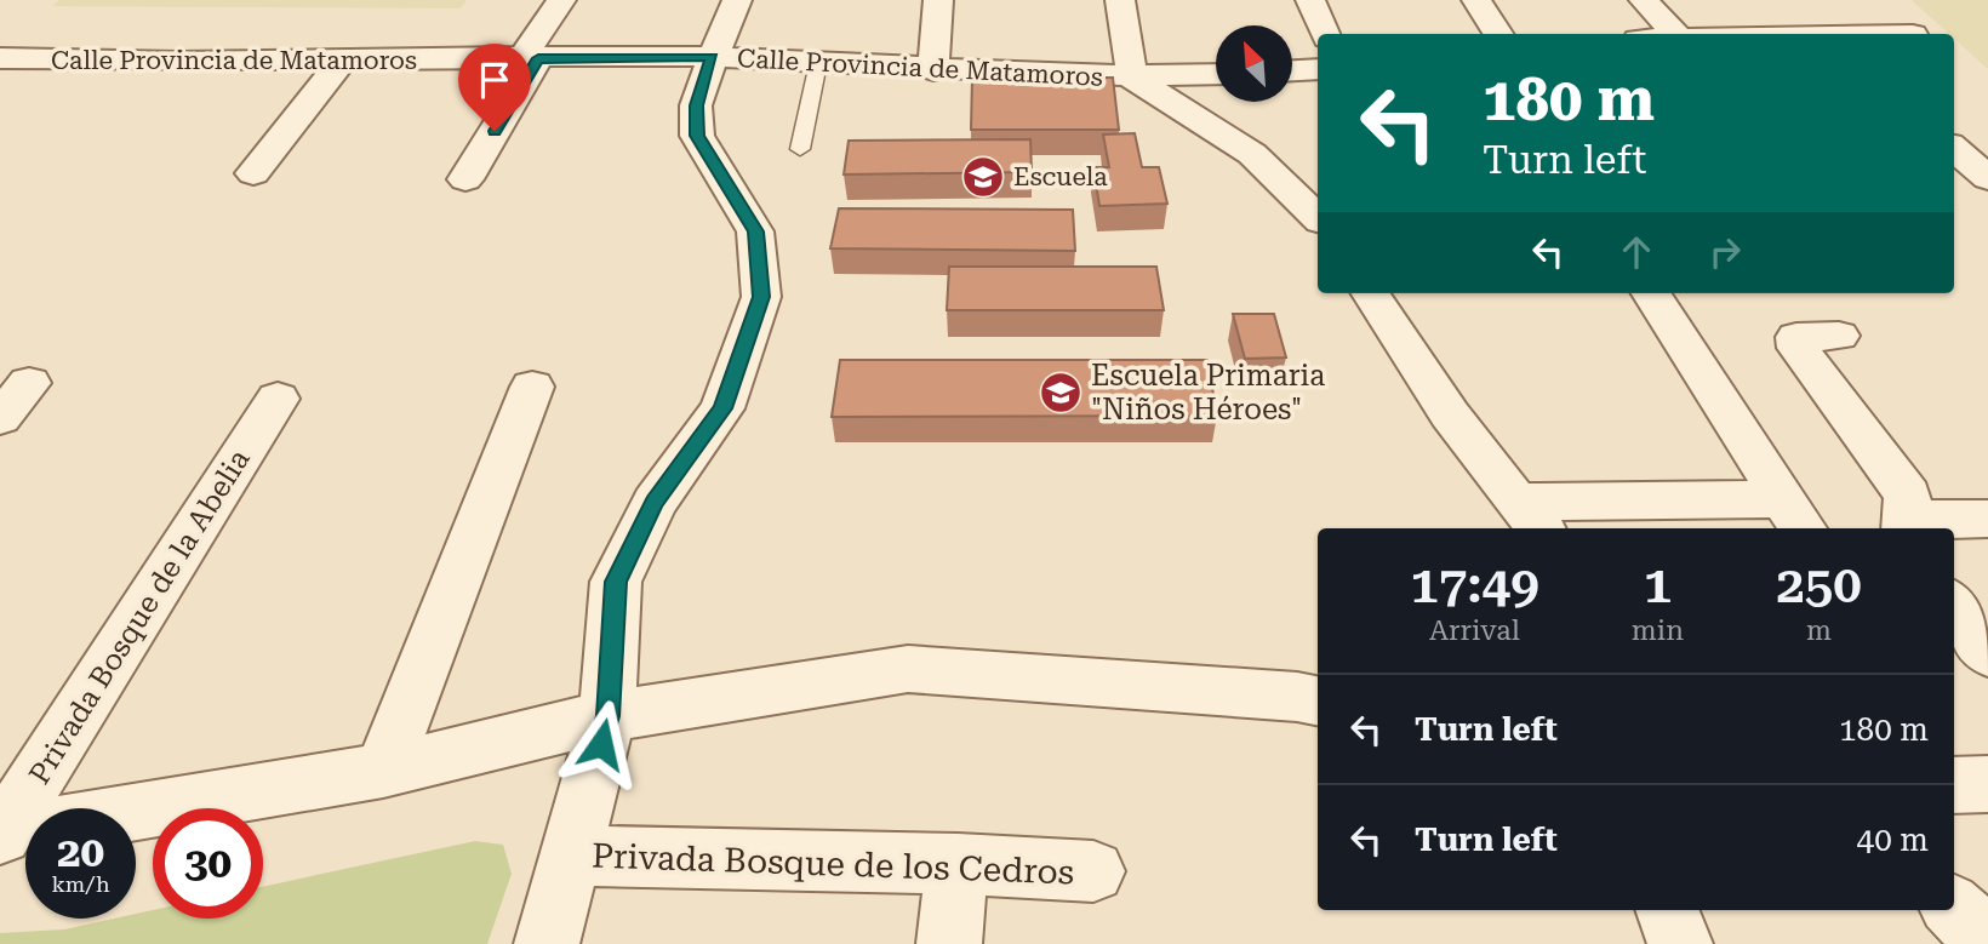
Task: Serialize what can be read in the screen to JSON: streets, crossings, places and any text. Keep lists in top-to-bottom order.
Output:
{
  "streets": {
    "street": ["Calle Provincia de Matamoros", "Privada Bosque de la Abelia", "Privada Bosque de los Cedros"]
  },
  "places": {
    "school or university": ["Escuela", "Escuela Primaria \"Niños Héroes\""]
  },
  "north": "top left",
  "page": {
    "turn": ["180 m", "Turn left"],
    "eta": [
      "17:49",
      "Arrival",
      "1",
      "min",
      "250",
      "m"
    ],
    "list": [
      {
        "name": "Turn left",
        "value": "180 m"
      },
      {
        "name": "Turn left",
        "value": "40 m"
      }
    ],
    "speed": "20 km/h",
    "limit": "30"
  }
}
